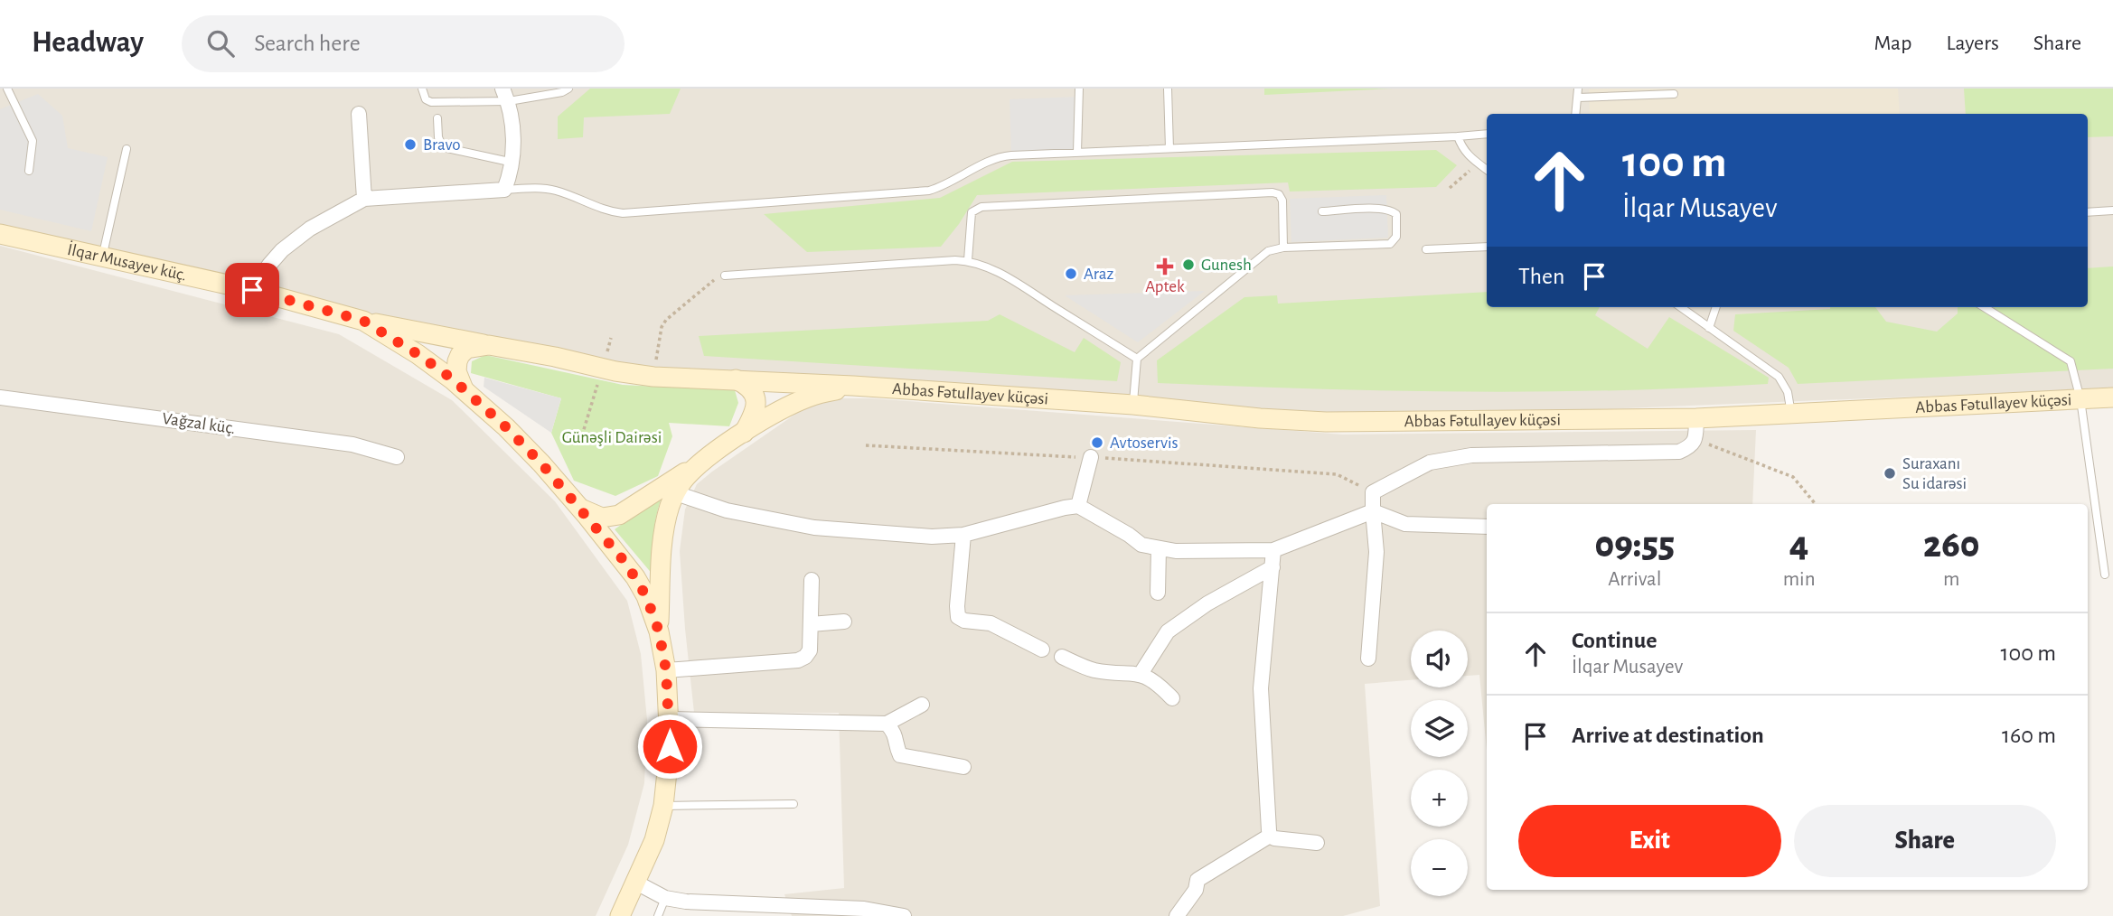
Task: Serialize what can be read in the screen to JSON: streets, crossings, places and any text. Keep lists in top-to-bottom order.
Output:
{
  "streets": {
    "main road": ["İlqar Musayev küç.", "Abbas Fətullayev küçəsi"],
    "street": ["Vağzal küç."]
  },
  "crossings": [
    ["İlqar Musayev küç.", "Abbas Fətullayev küçəsi"]
  ],
  "parks": ["Günəşli Dairəsi"],
  "places": {
    "other": [
      "Bravo",
      "Gunesh",
      "Araz",
      "Avtoservis",
      "Suraxanı Su idarəsi"
    ],
    "health": ["Aptek"]
  },
  "page": {
    "header": "Headway",
    "search": "Search here",
    "nav": ["Map", "Layers", "Share"],
    "turn": ["100 m", "İlqar Musayev"],
    "then": "Then",
    "eta": [
      "09:55",
      "Arrival",
      "4",
      "min",
      "260",
      "m"
    ],
    "list": [
      {
        "name": "Continue",
        "note": "İlqar Musayev",
        "value": "100 m"
      },
      {
        "name": "Arrive at destination",
        "value": "160 m"
      }
    ],
    "map_buttons": ["+", "−"],
    "buttons": ["Exit", "Share"]
  }
}
